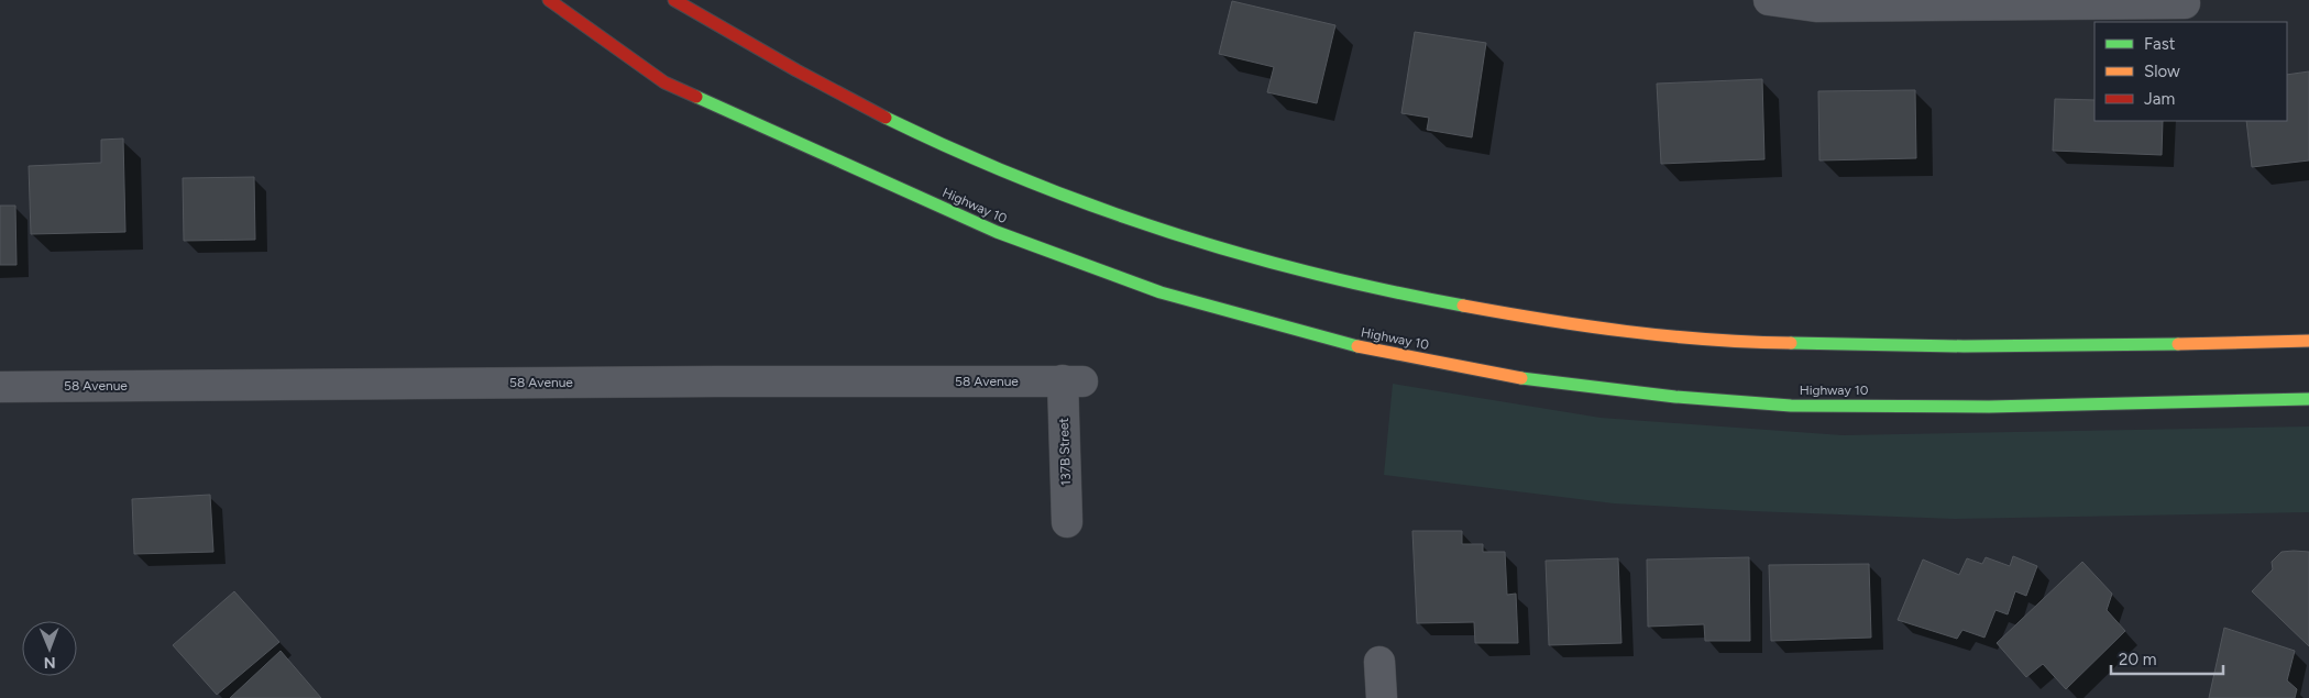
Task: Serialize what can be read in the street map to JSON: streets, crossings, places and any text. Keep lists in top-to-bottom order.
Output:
{
  "streets": {
    "highway": ["Highway 10"],
    "street": ["58 Avenue", "137B Street"]
  },
  "crossings": [
    ["58 Avenue", "137B Street"]
  ],
  "legend": ["Fast", "Slow", "Jam"],
  "scale_bar": "20 m",
  "north": "bottom"
}
